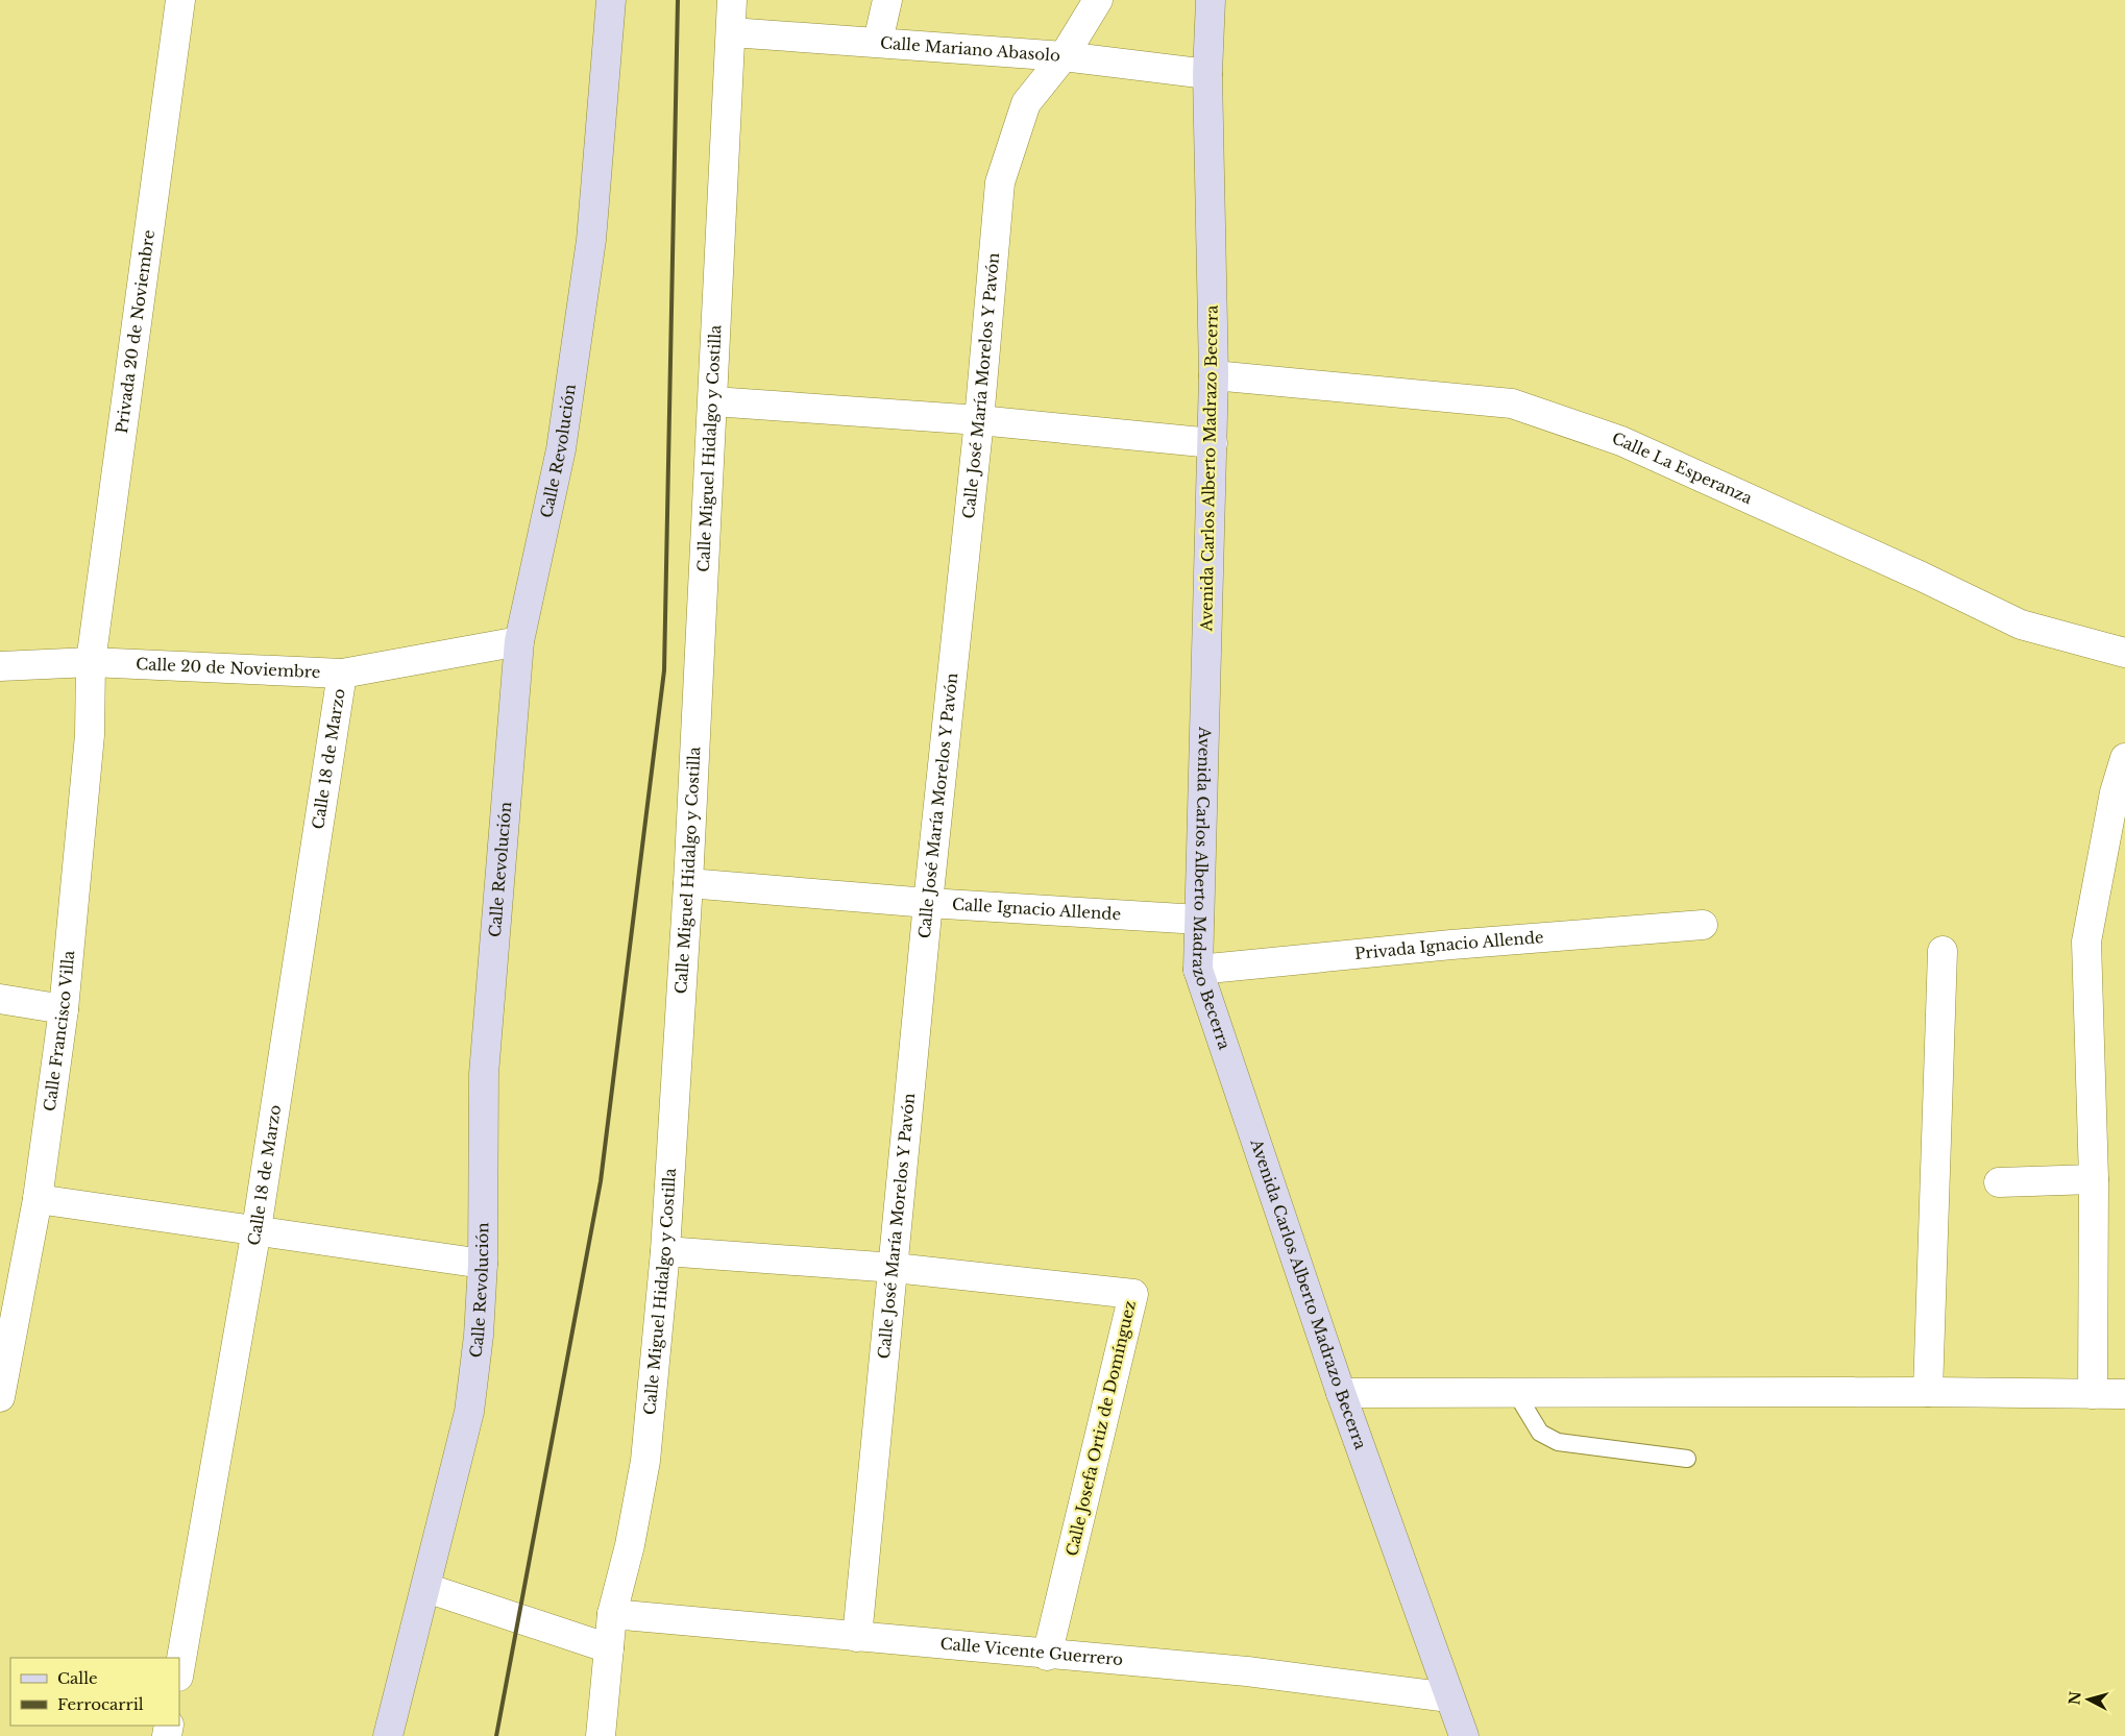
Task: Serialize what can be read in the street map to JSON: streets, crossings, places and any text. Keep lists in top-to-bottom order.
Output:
{
  "streets": {
    "street": [
      "Calle Mariano Abasolo",
      "Privada 20 de Noviembre",
      "Calle José María Morelos Y Pavón",
      "Calle Miguel Hidalgo y Costilla",
      "Calle Revolución",
      "Avenida Carlos Alberto Madrazo Becerra",
      "Calle La Esperanza",
      "Calle 20 de Noviembre",
      "Calle 18 de Marzo",
      "Calle Ignacio Allende",
      "Privada Ignacio Allende",
      "Calle Francisco Villa",
      "Calle Josefa Ortiz de Domínguez",
      "Calle Vicente Guerrero"
    ]
  },
  "crossings": [
    ["Calle Mariano Abasolo", "Calle José María Morelos Y Pavón"],
    ["Calle Mariano Abasolo", "Calle Miguel Hidalgo y Costilla"],
    ["Calle Mariano Abasolo", "Avenida Carlos Alberto Madrazo Becerra"],
    ["Privada 20 de Noviembre", "Calle 20 de Noviembre"],
    ["Privada 20 de Noviembre", "Calle Francisco Villa"],
    ["Calle José María Morelos Y Pavón", "Calle Ignacio Allende"],
    ["Calle José María Morelos Y Pavón", "Calle Josefa Ortiz de Domínguez"],
    ["Calle José María Morelos Y Pavón", "Calle Vicente Guerrero"],
    ["Calle Miguel Hidalgo y Costilla", "Calle Ignacio Allende"],
    ["Calle Miguel Hidalgo y Costilla", "Calle Josefa Ortiz de Domínguez"],
    ["Calle Miguel Hidalgo y Costilla", "Calle Vicente Guerrero"],
    ["Calle Revolución", "Calle 20 de Noviembre"],
    ["Avenida Carlos Alberto Madrazo Becerra", "Calle La Esperanza"],
    ["Avenida Carlos Alberto Madrazo Becerra", "Calle Ignacio Allende"],
    ["Avenida Carlos Alberto Madrazo Becerra", "Privada Ignacio Allende"],
    ["Avenida Carlos Alberto Madrazo Becerra", "Calle Vicente Guerrero"],
    ["Calle 20 de Noviembre", "Calle 18 de Marzo"],
    ["Calle 20 de Noviembre", "Calle Francisco Villa"],
    ["Calle Josefa Ortiz de Domínguez", "Calle Vicente Guerrero"]
  ],
  "legend": ["Calle", "Ferrocarril"],
  "north": "left"
}
